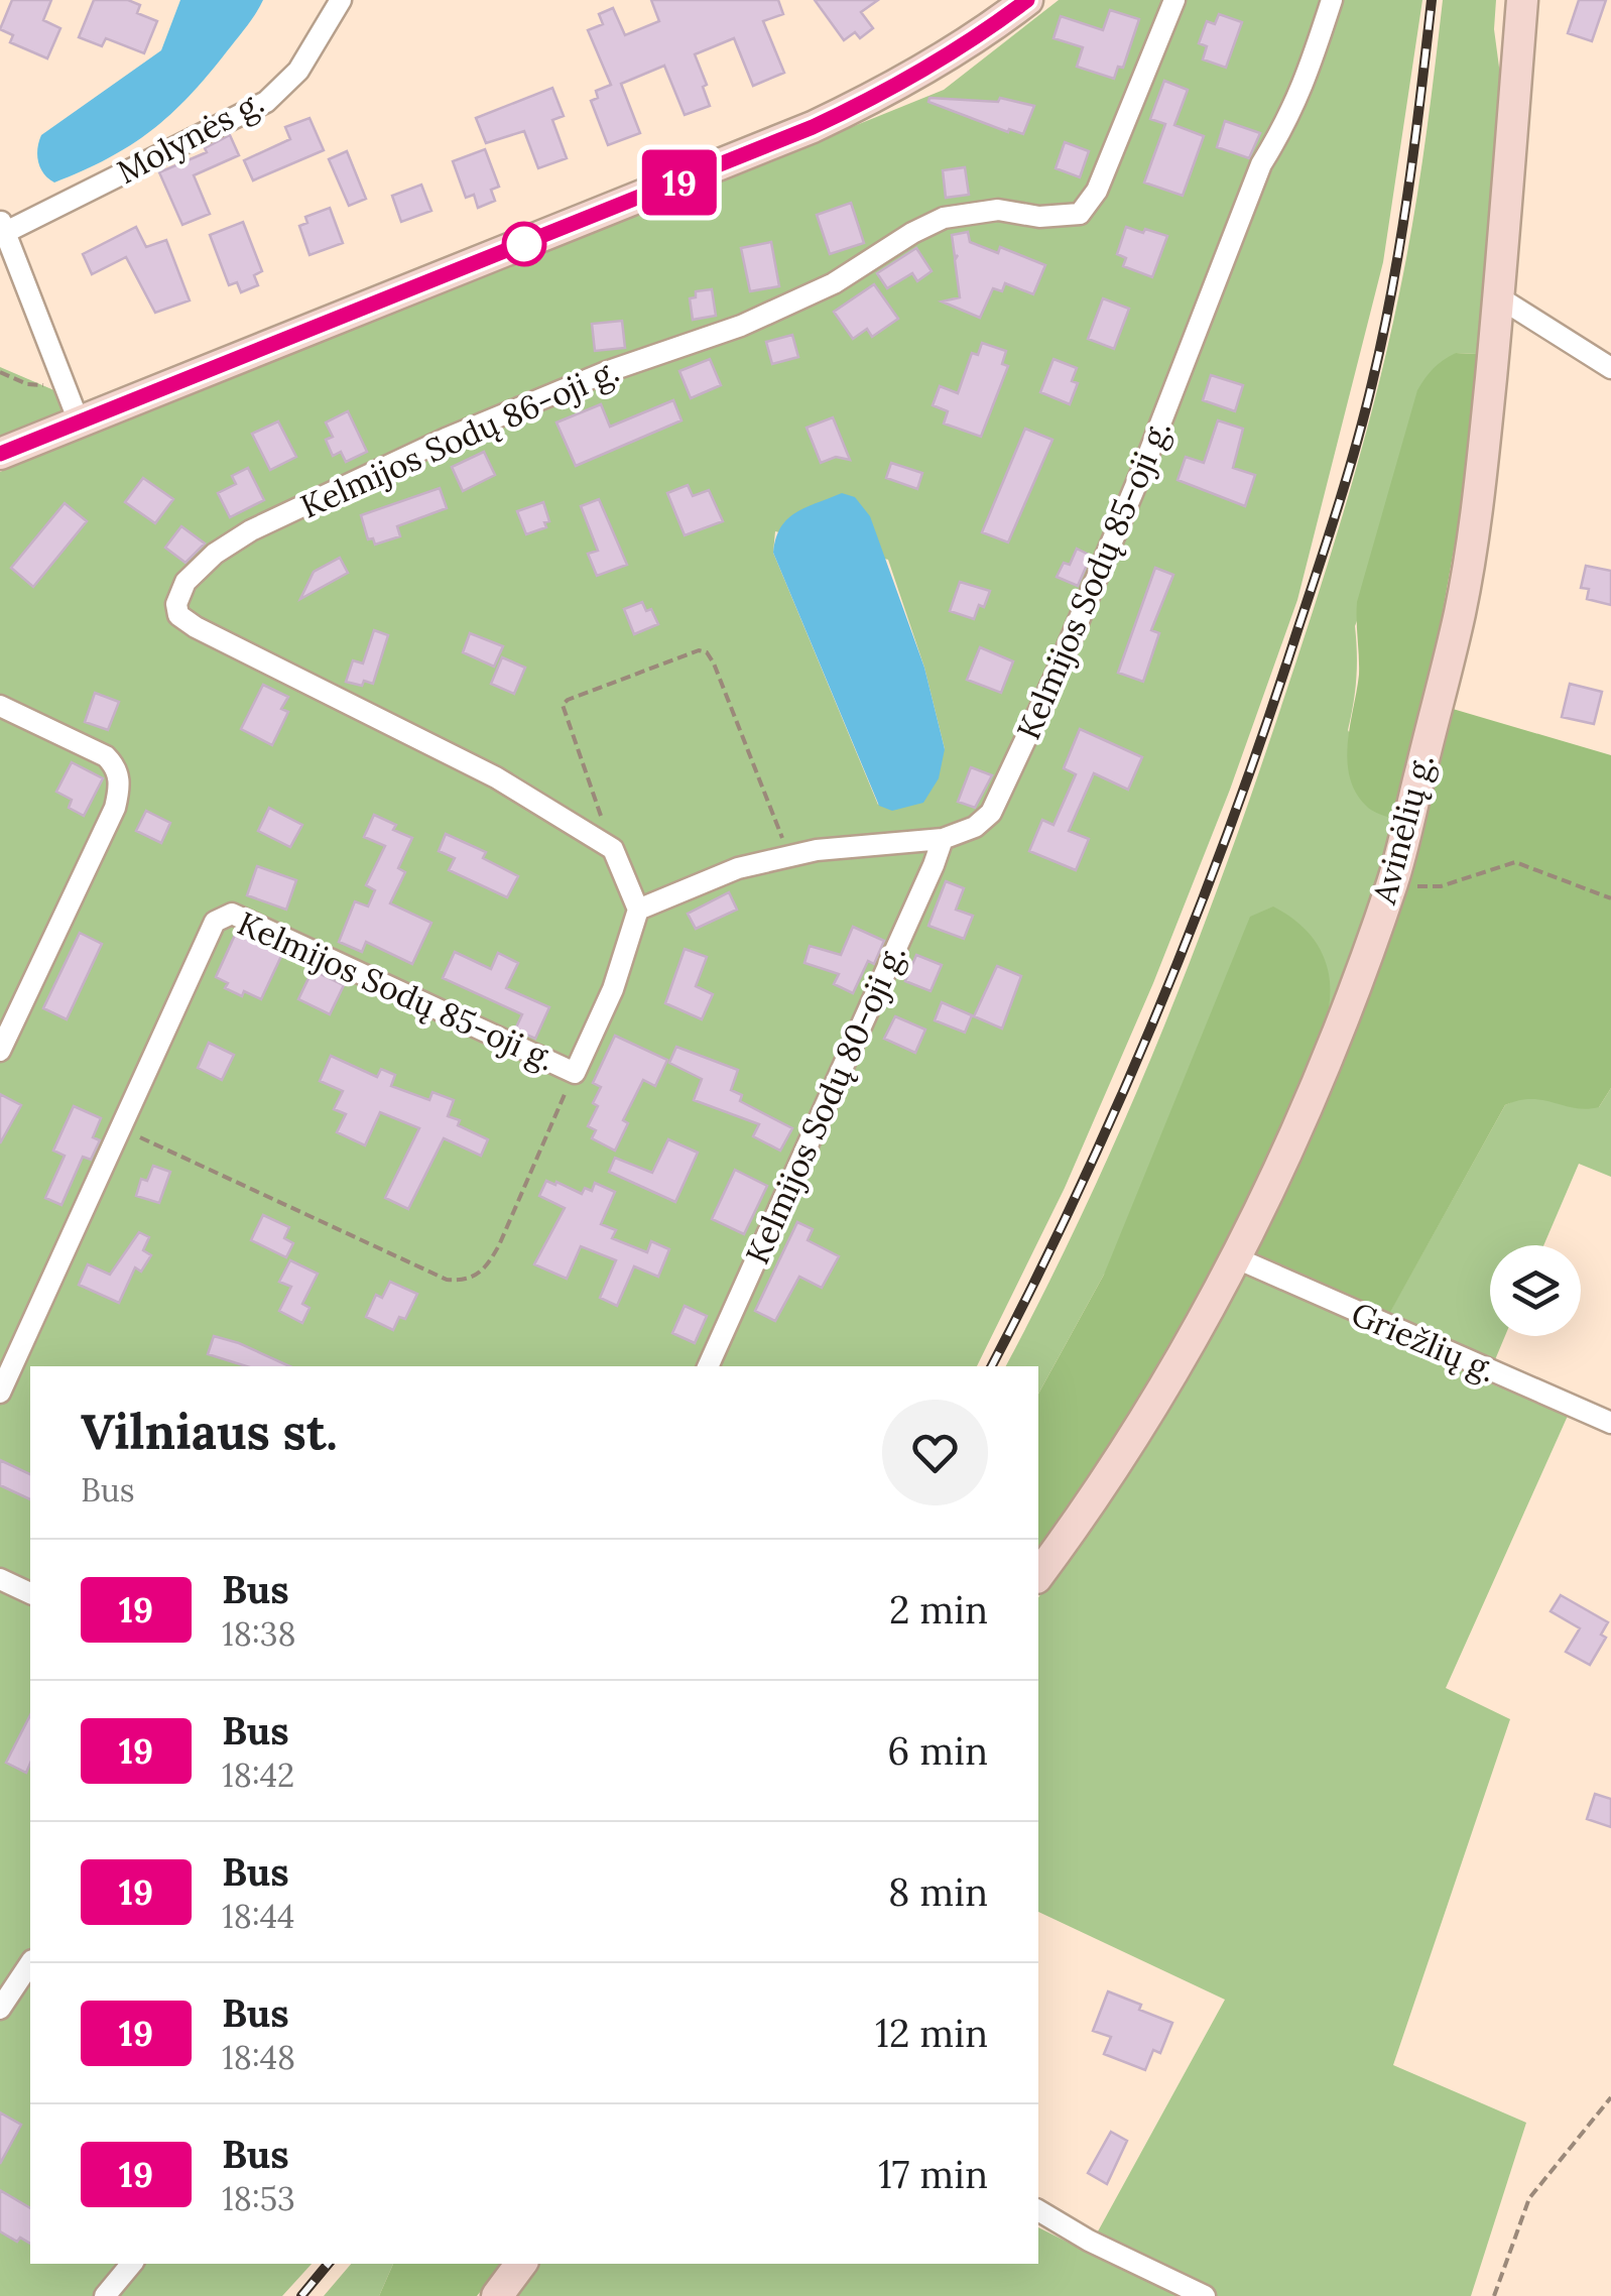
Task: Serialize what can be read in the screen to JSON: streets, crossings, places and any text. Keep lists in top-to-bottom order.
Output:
{
  "streets": {
    "main road": ["Avinėlių g."],
    "street": [
      "Molynės g.",
      "Kelmijos Sodų 86-oji g.",
      "Kelmijos Sodų 85-oji g.",
      "Kelmijos Sodų 80-oji g.",
      "Griežlių g."
    ]
  },
  "crossings": [
    ["Kelmijos Sodų 85-oji g.", "Kelmijos Sodų 80-oji g."],
    ["Avinėlių g.", "Griežlių g."]
  ],
  "lines": ["bus line 19"],
  "page": {
    "on_map": "19",
    "heading": ["Vilniaus st.", "Bus"],
    "list": [
      {
        "mark": "19",
        "name": "Bus",
        "note": "18:38",
        "value": "2 min"
      },
      {
        "mark": "19",
        "name": "Bus",
        "note": "18:42",
        "value": "6 min"
      },
      {
        "mark": "19",
        "name": "Bus",
        "note": "18:44",
        "value": "8 min"
      },
      {
        "mark": "19",
        "name": "Bus",
        "note": "18:48",
        "value": "12 min"
      },
      {
        "mark": "19",
        "name": "Bus",
        "note": "18:53",
        "value": "17 min"
      }
    ]
  }
}
